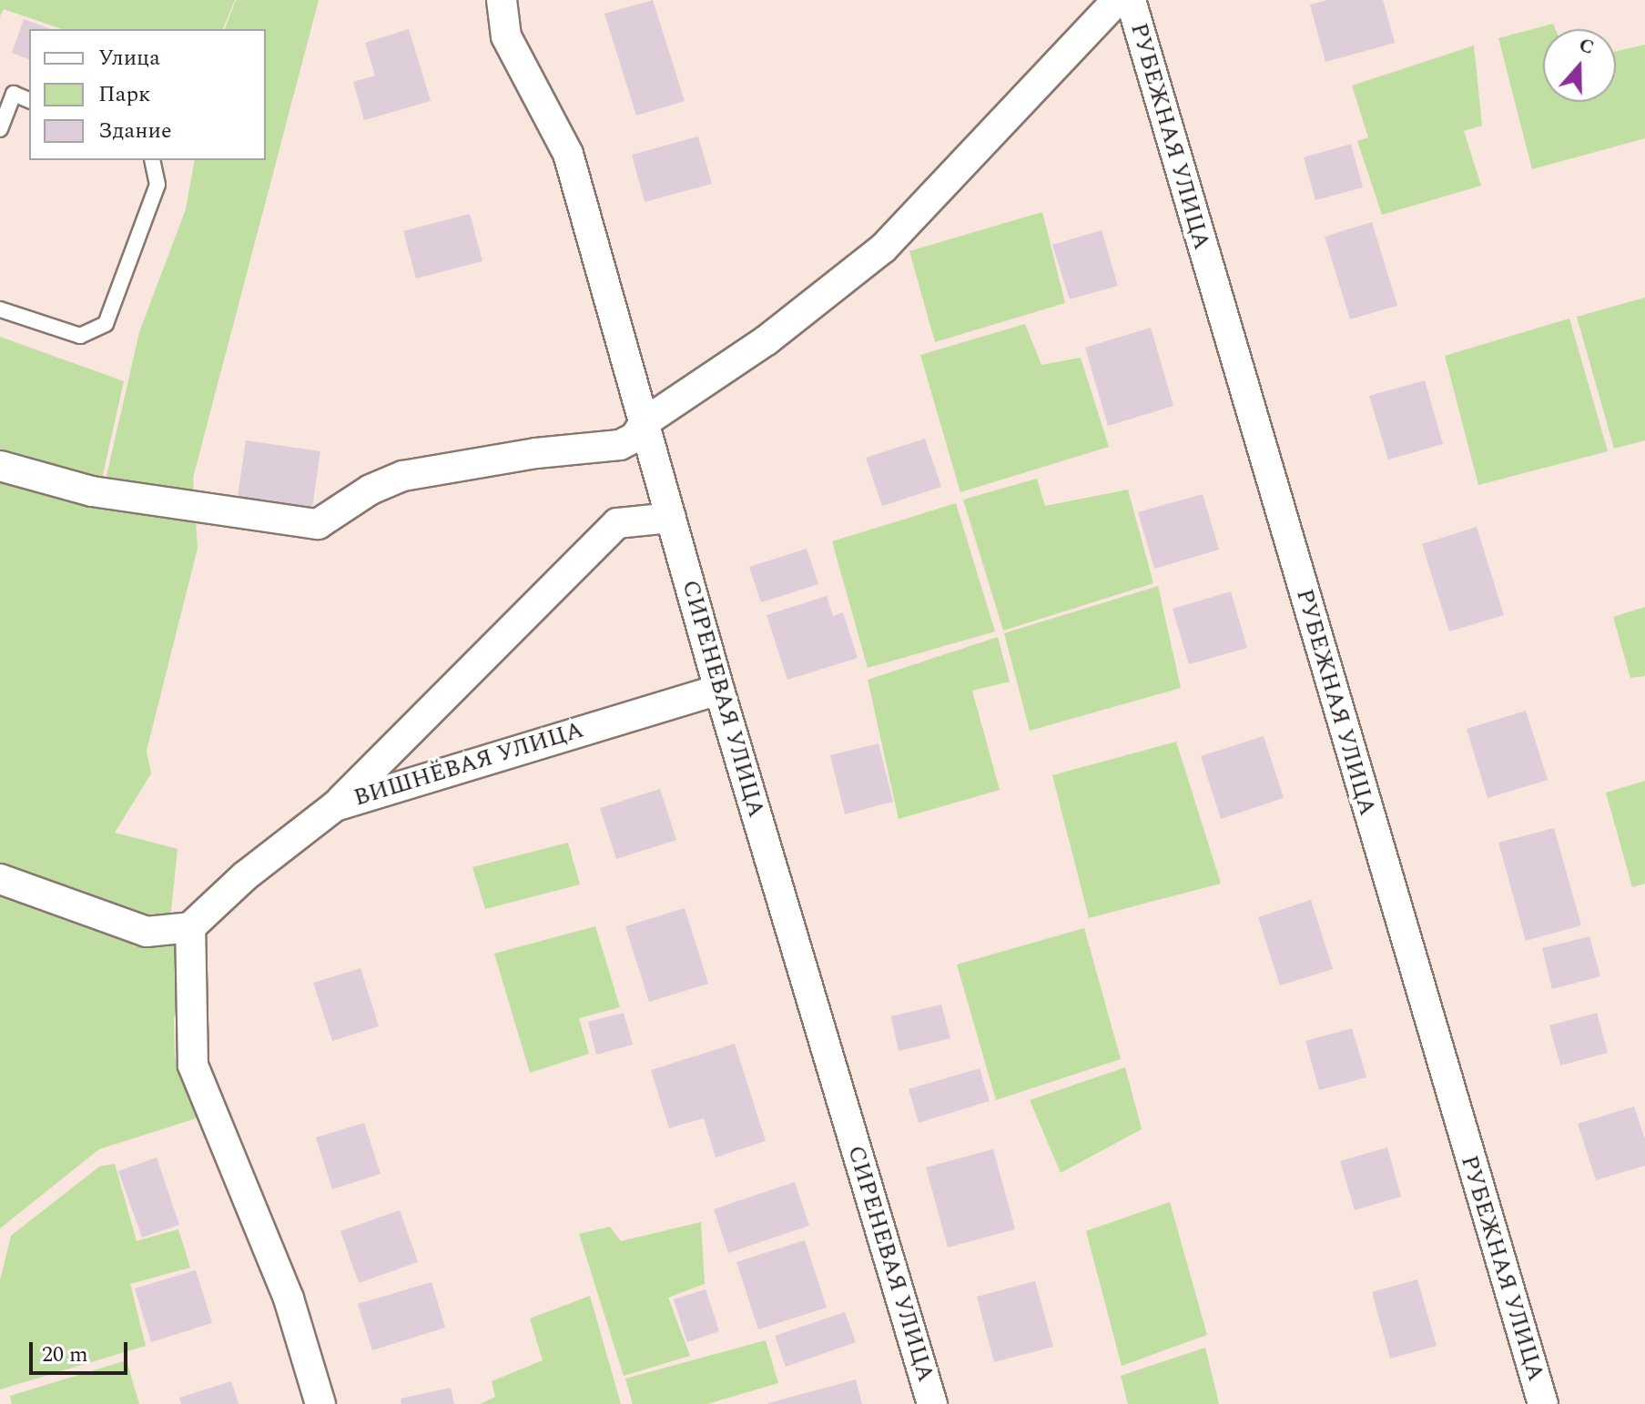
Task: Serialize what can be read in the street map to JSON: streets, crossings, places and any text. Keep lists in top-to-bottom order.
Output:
{
  "streets": {
    "street": ["РУБЕЖНАЯ УЛИЦА", "СИРЕНЕВАЯ УЛИЦА", "ВИШНЁВАЯ УЛИЦА"]
  },
  "crossings": [
    ["СИРЕНЕВАЯ УЛИЦА", "ВИШНЁВАЯ УЛИЦА"]
  ],
  "legend": ["Улица", "Парк", "Здание"],
  "scale_bar": "20 m",
  "north": "top"
}
